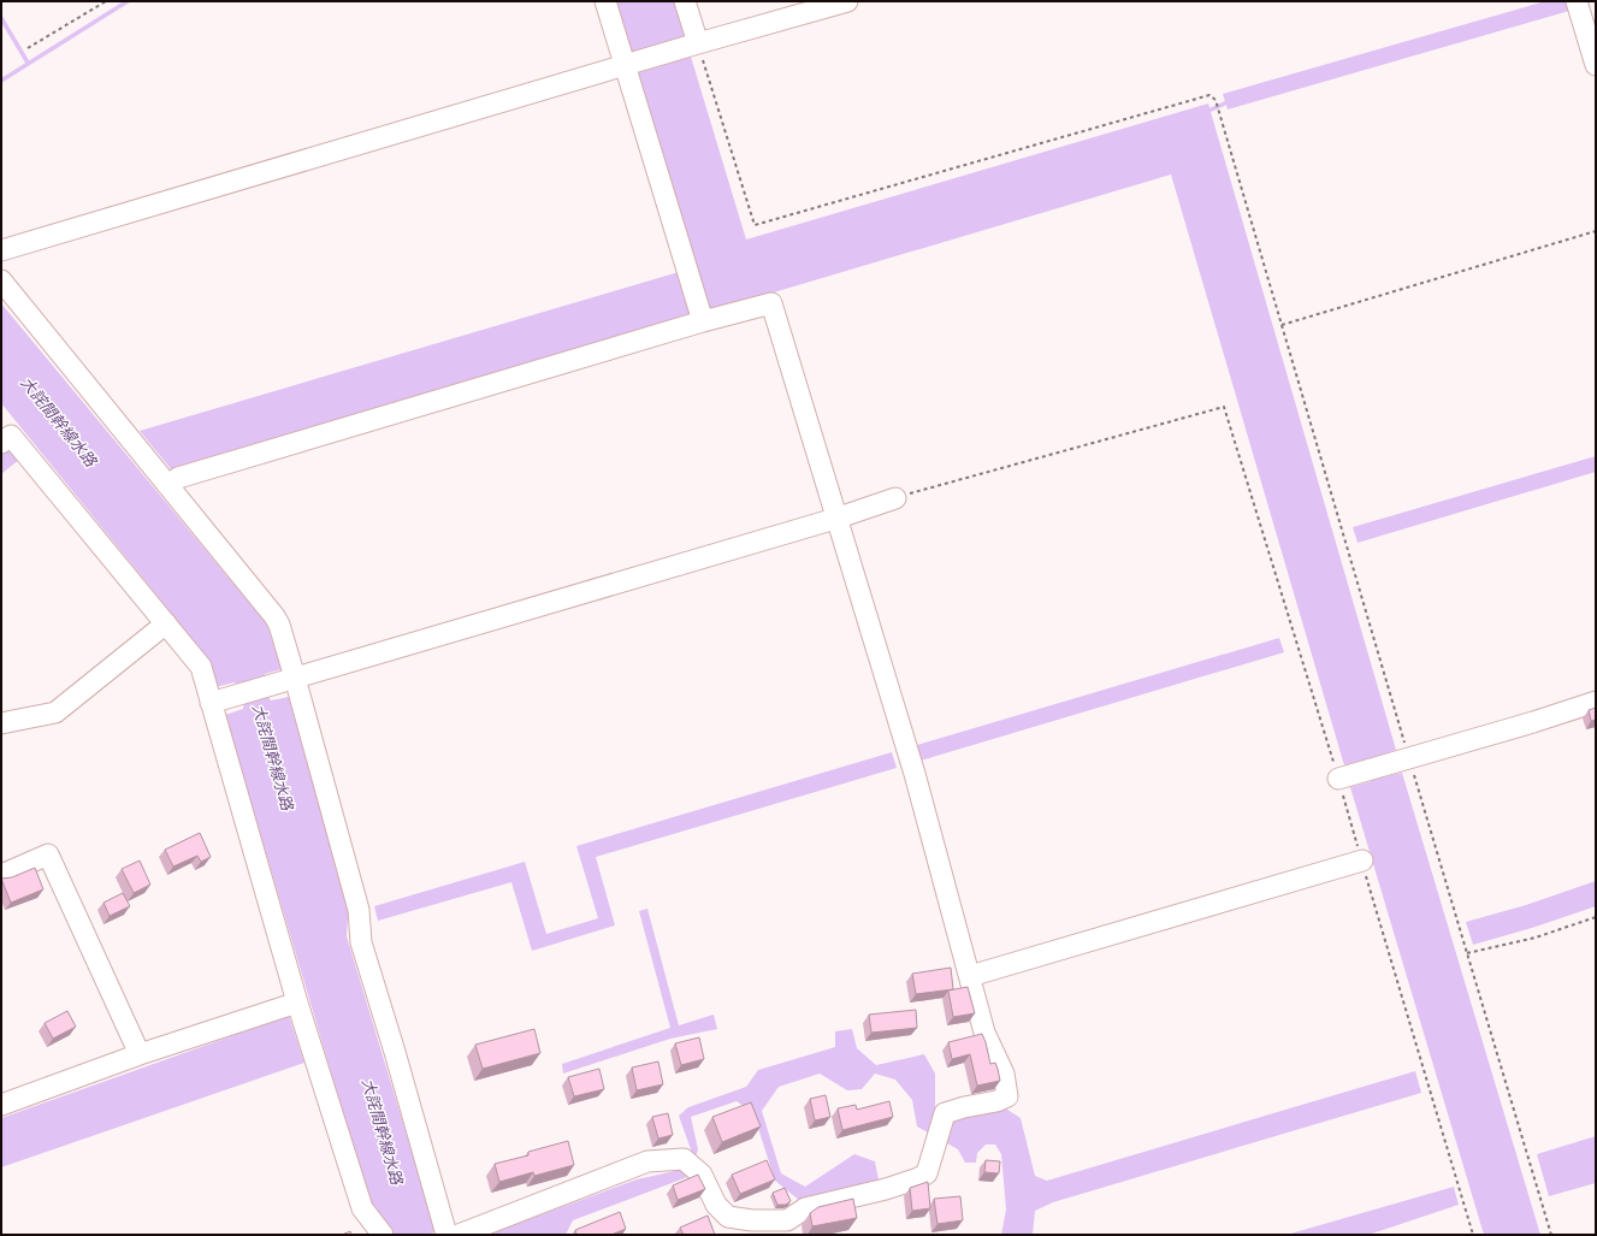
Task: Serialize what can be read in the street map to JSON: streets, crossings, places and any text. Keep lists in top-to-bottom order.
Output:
{
  "water": ["大詫間幹線水路"]
}
